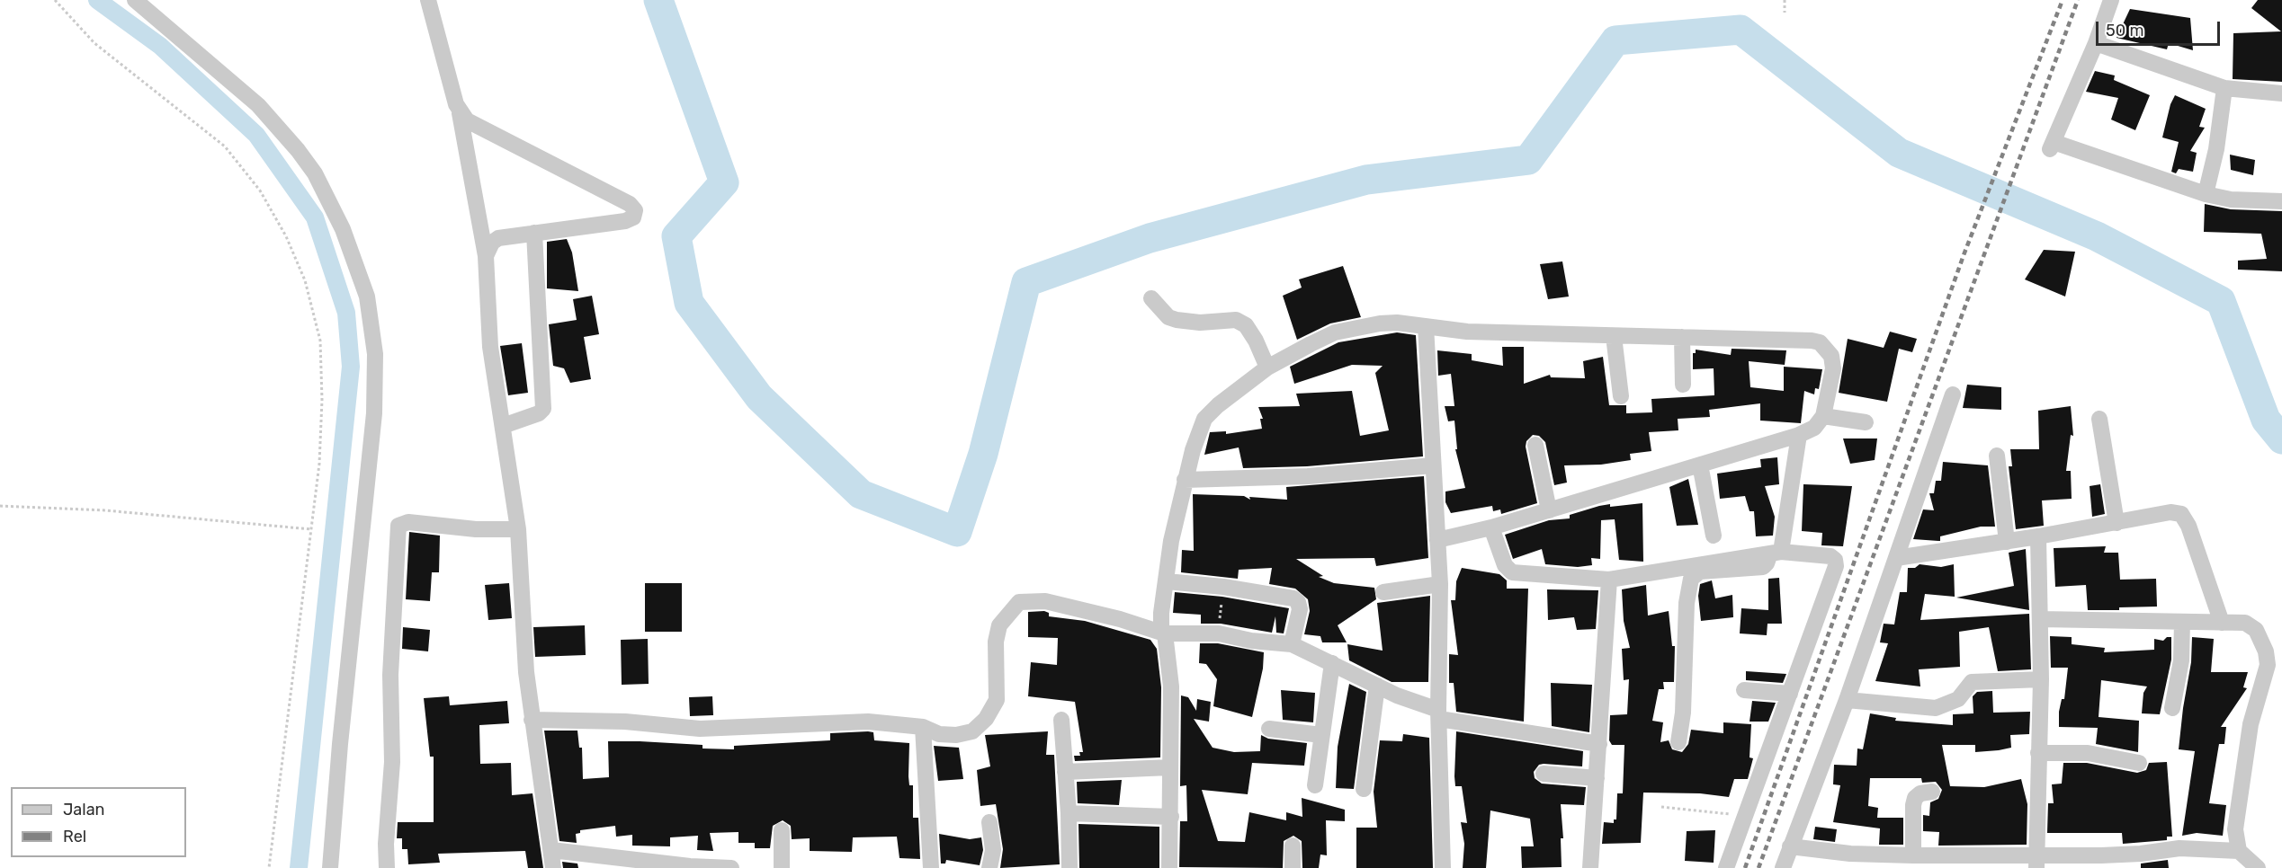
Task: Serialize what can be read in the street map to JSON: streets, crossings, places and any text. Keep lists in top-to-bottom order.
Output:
{
  "legend": ["Jalan", "Rel"],
  "scale_bar": "50 m"
}
